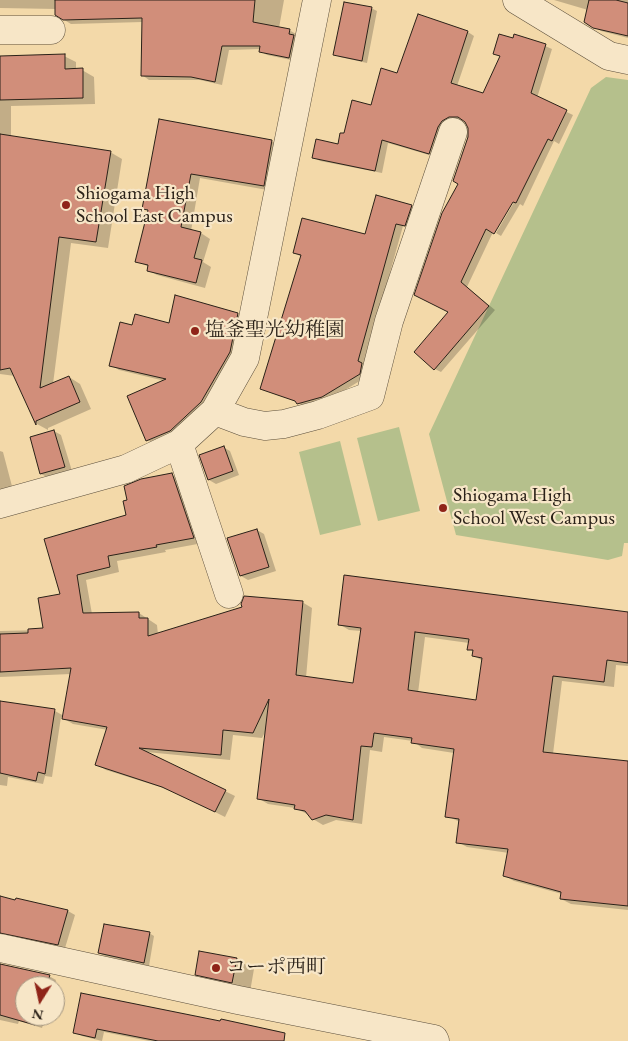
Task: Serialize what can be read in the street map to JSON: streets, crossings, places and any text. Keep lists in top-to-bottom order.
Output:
{
  "places": [
    "Shiogama High School East Campus",
    "塩釜聖光幼稚園",
    "Shiogama High School West Campus",
    "コーポ西町"
  ],
  "north": "bottom"
}
